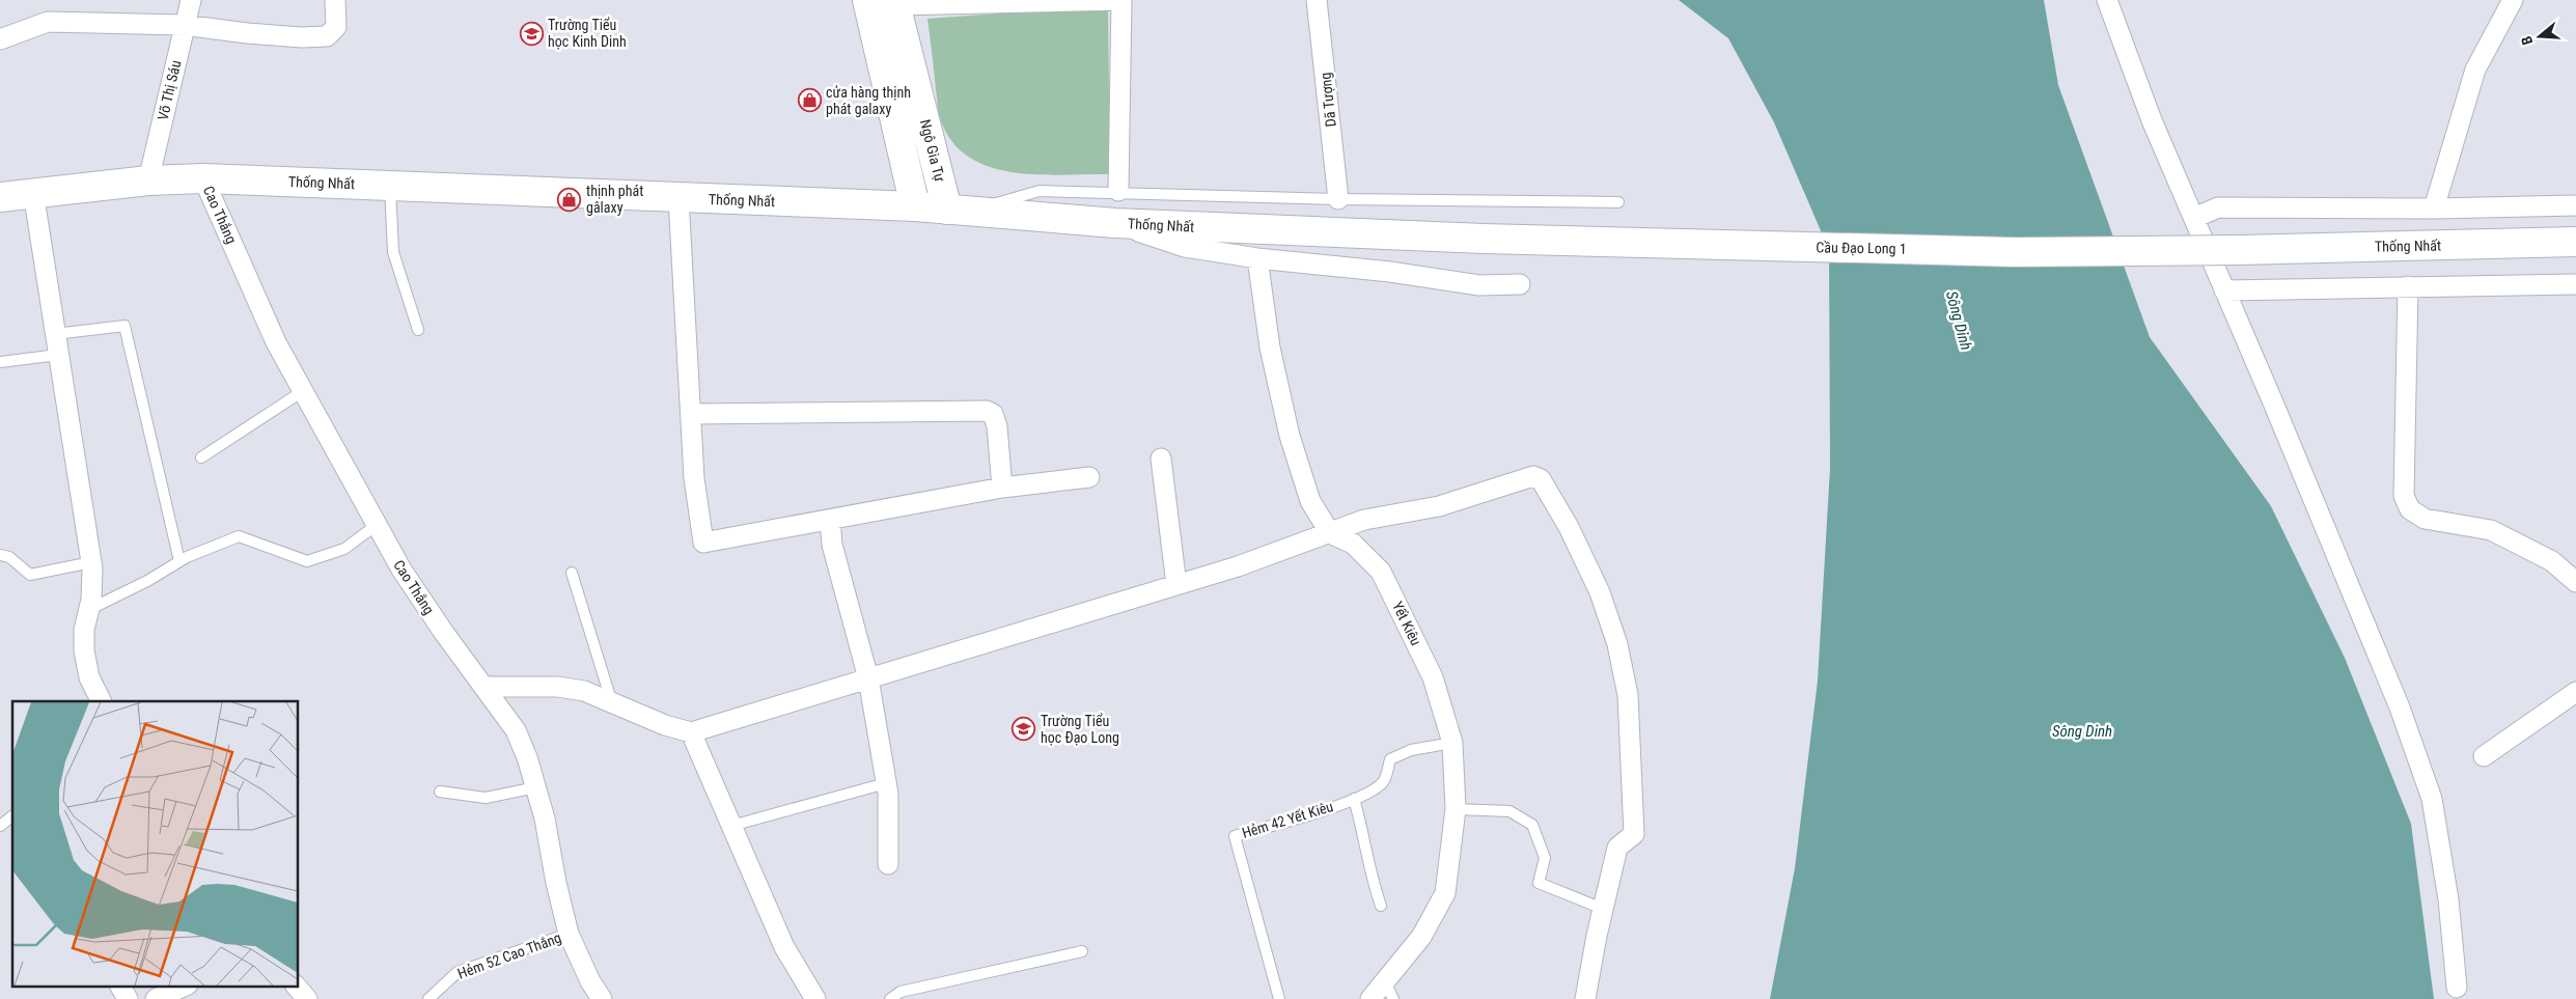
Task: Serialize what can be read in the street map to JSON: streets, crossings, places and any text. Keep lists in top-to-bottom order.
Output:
{
  "streets": {
    "main road": ["Ngô Gia Tự", "Thống Nhất", "Cầu Đạo Long 1"],
    "street": [
      "Võ Thị Sáu",
      "Dã Tượng",
      "Cao Thắng",
      "Yết Kiêu"
    ],
    "lane": ["Hẻm 42 Yết Kiêu", "Hẻm 52 Cao Thắng"]
  },
  "crossings": [
    ["Võ Thị Sáu", "Thống Nhất"],
    ["Ngô Gia Tự", "Thống Nhất"],
    ["Thống Nhất", "Cao Thắng"],
    ["Thống Nhất", "Cầu Đạo Long 1"],
    ["Cao Thắng", "Hẻm 52 Cao Thắng"],
    ["Yết Kiêu", "Hẻm 42 Yết Kiêu"]
  ],
  "water": ["Sông Dinh"],
  "places": {
    "school or university": ["Trường Tiểu học Kinh Dinh", "Trường Tiểu học Đạo Long"],
    "shop": ["cửa hàng thịnh phát galaxy", "thịnh phát gâlaxy"]
  },
  "north": "left"
}
